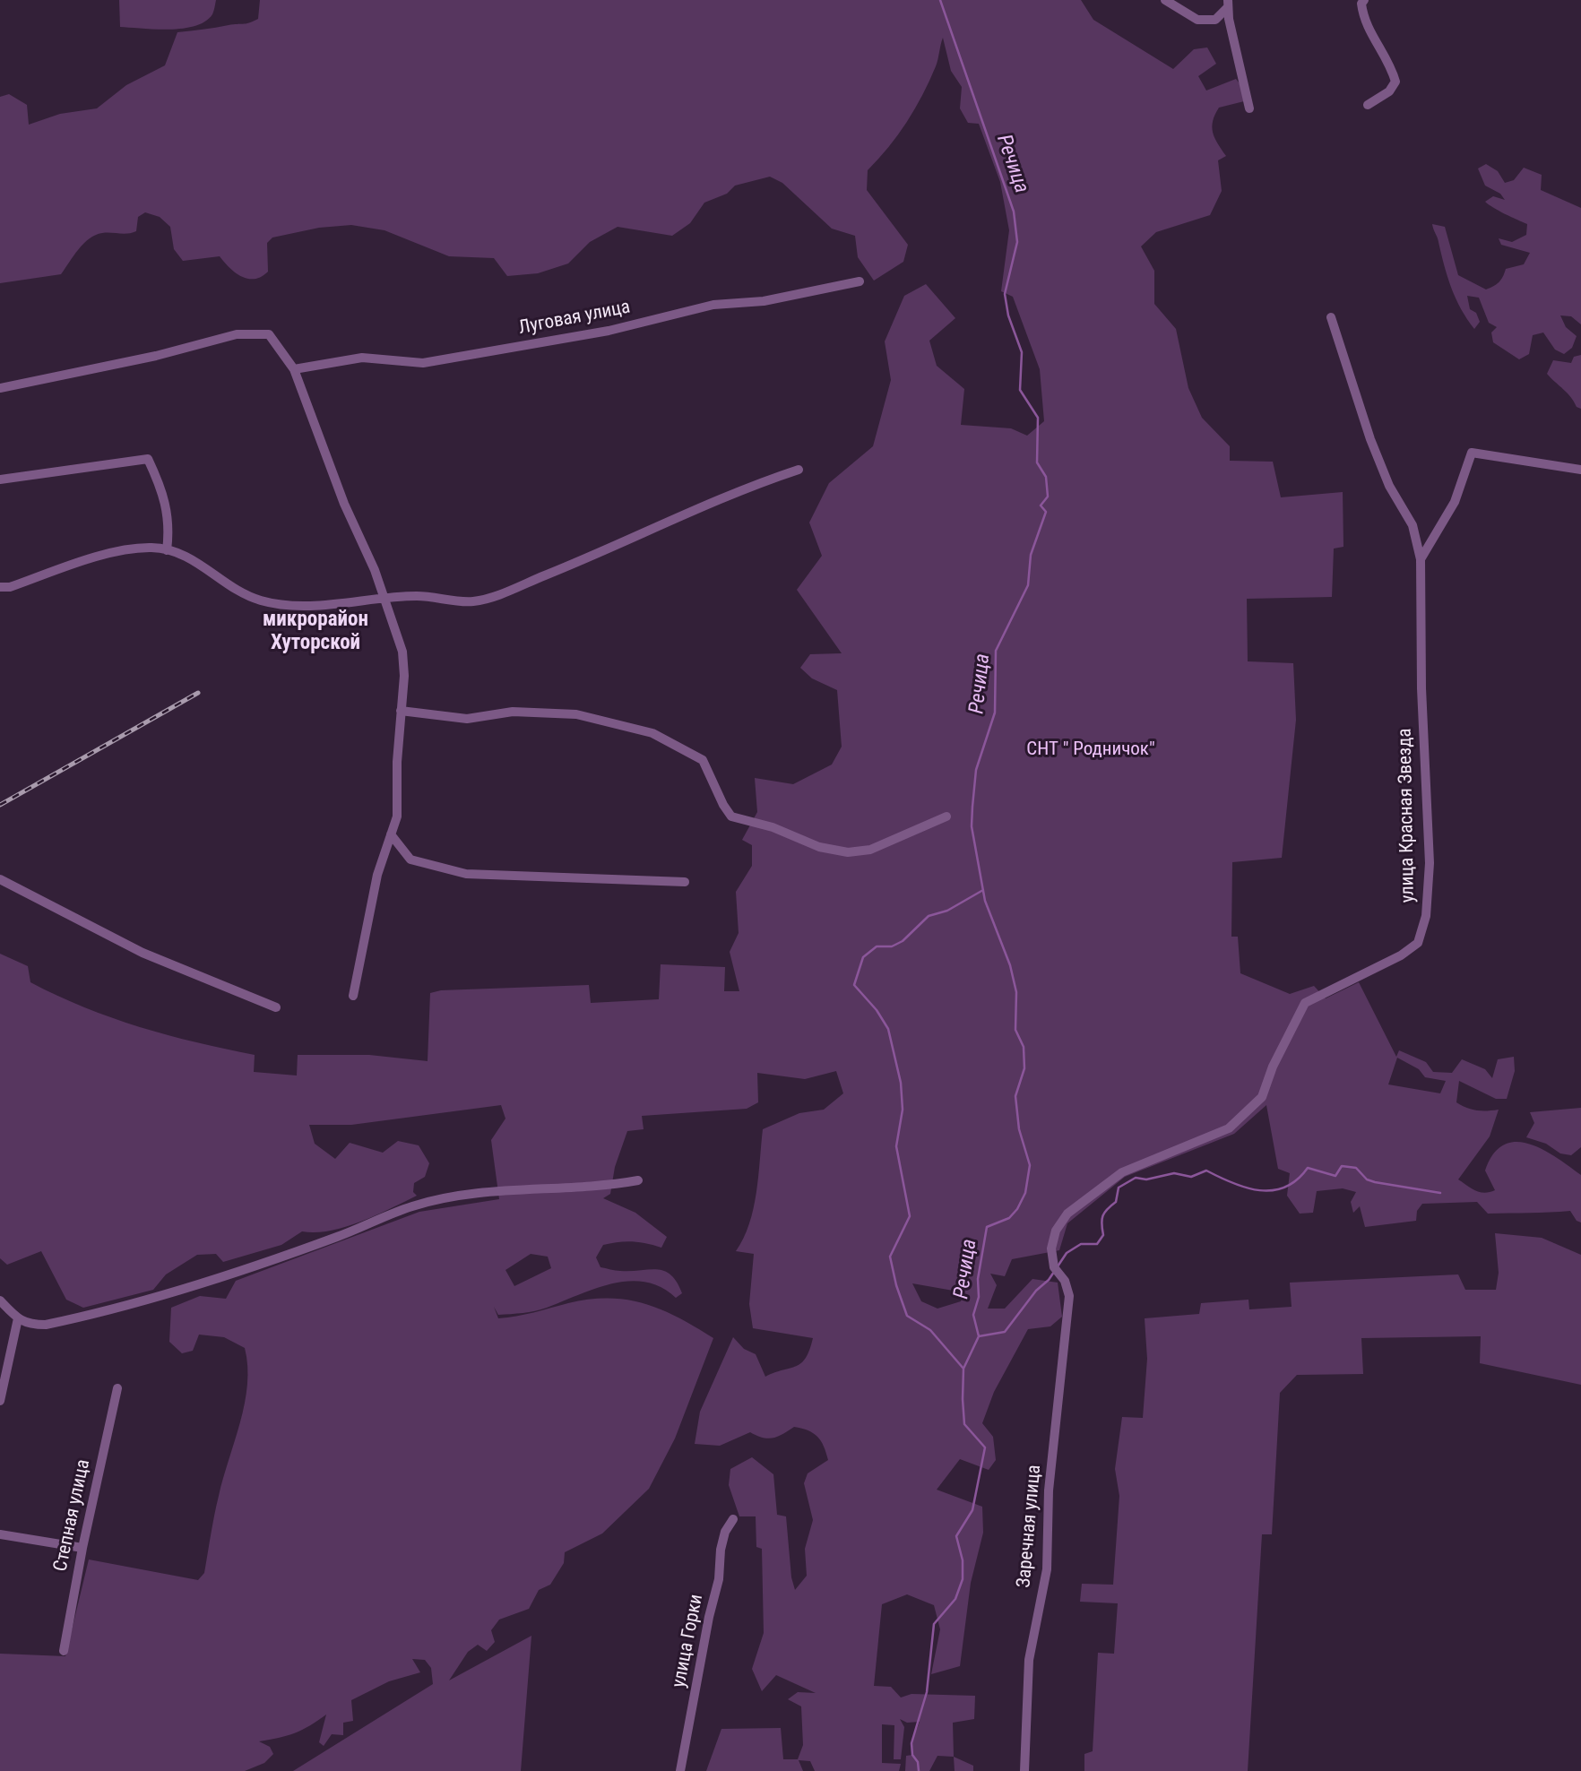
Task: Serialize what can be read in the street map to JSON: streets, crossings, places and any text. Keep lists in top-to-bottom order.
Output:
{
  "streets": {
    "street": [
      "Луговая улица",
      "улица Красная Звезда",
      "Степная улица",
      "Заречная улица",
      "улица Горки"
    ]
  },
  "crossings": [
    ["улица Красная Звезда", "Заречная улица"]
  ],
  "districts": ["микрорайон Хуторской"],
  "water": ["Речица"],
  "parks": ["СНТ \" Родничок\""]
}
